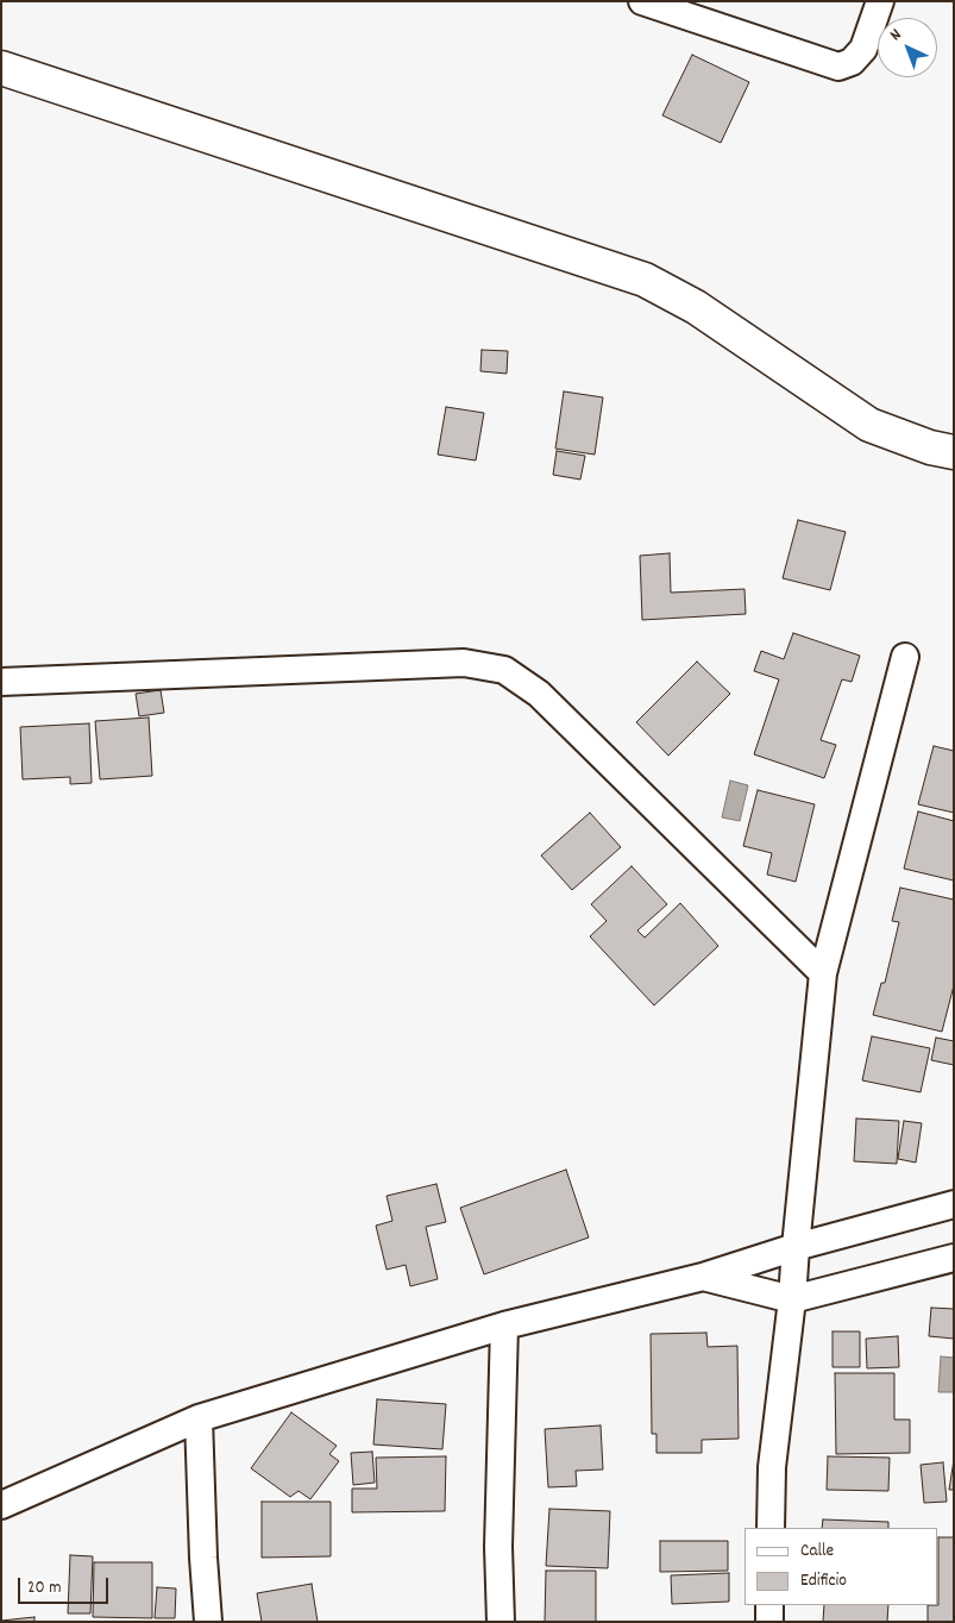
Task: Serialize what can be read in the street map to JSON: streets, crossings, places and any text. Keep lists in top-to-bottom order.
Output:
{
  "legend": ["Calle", "Edificio"],
  "scale_bar": "20 m",
  "north": "top left"
}
